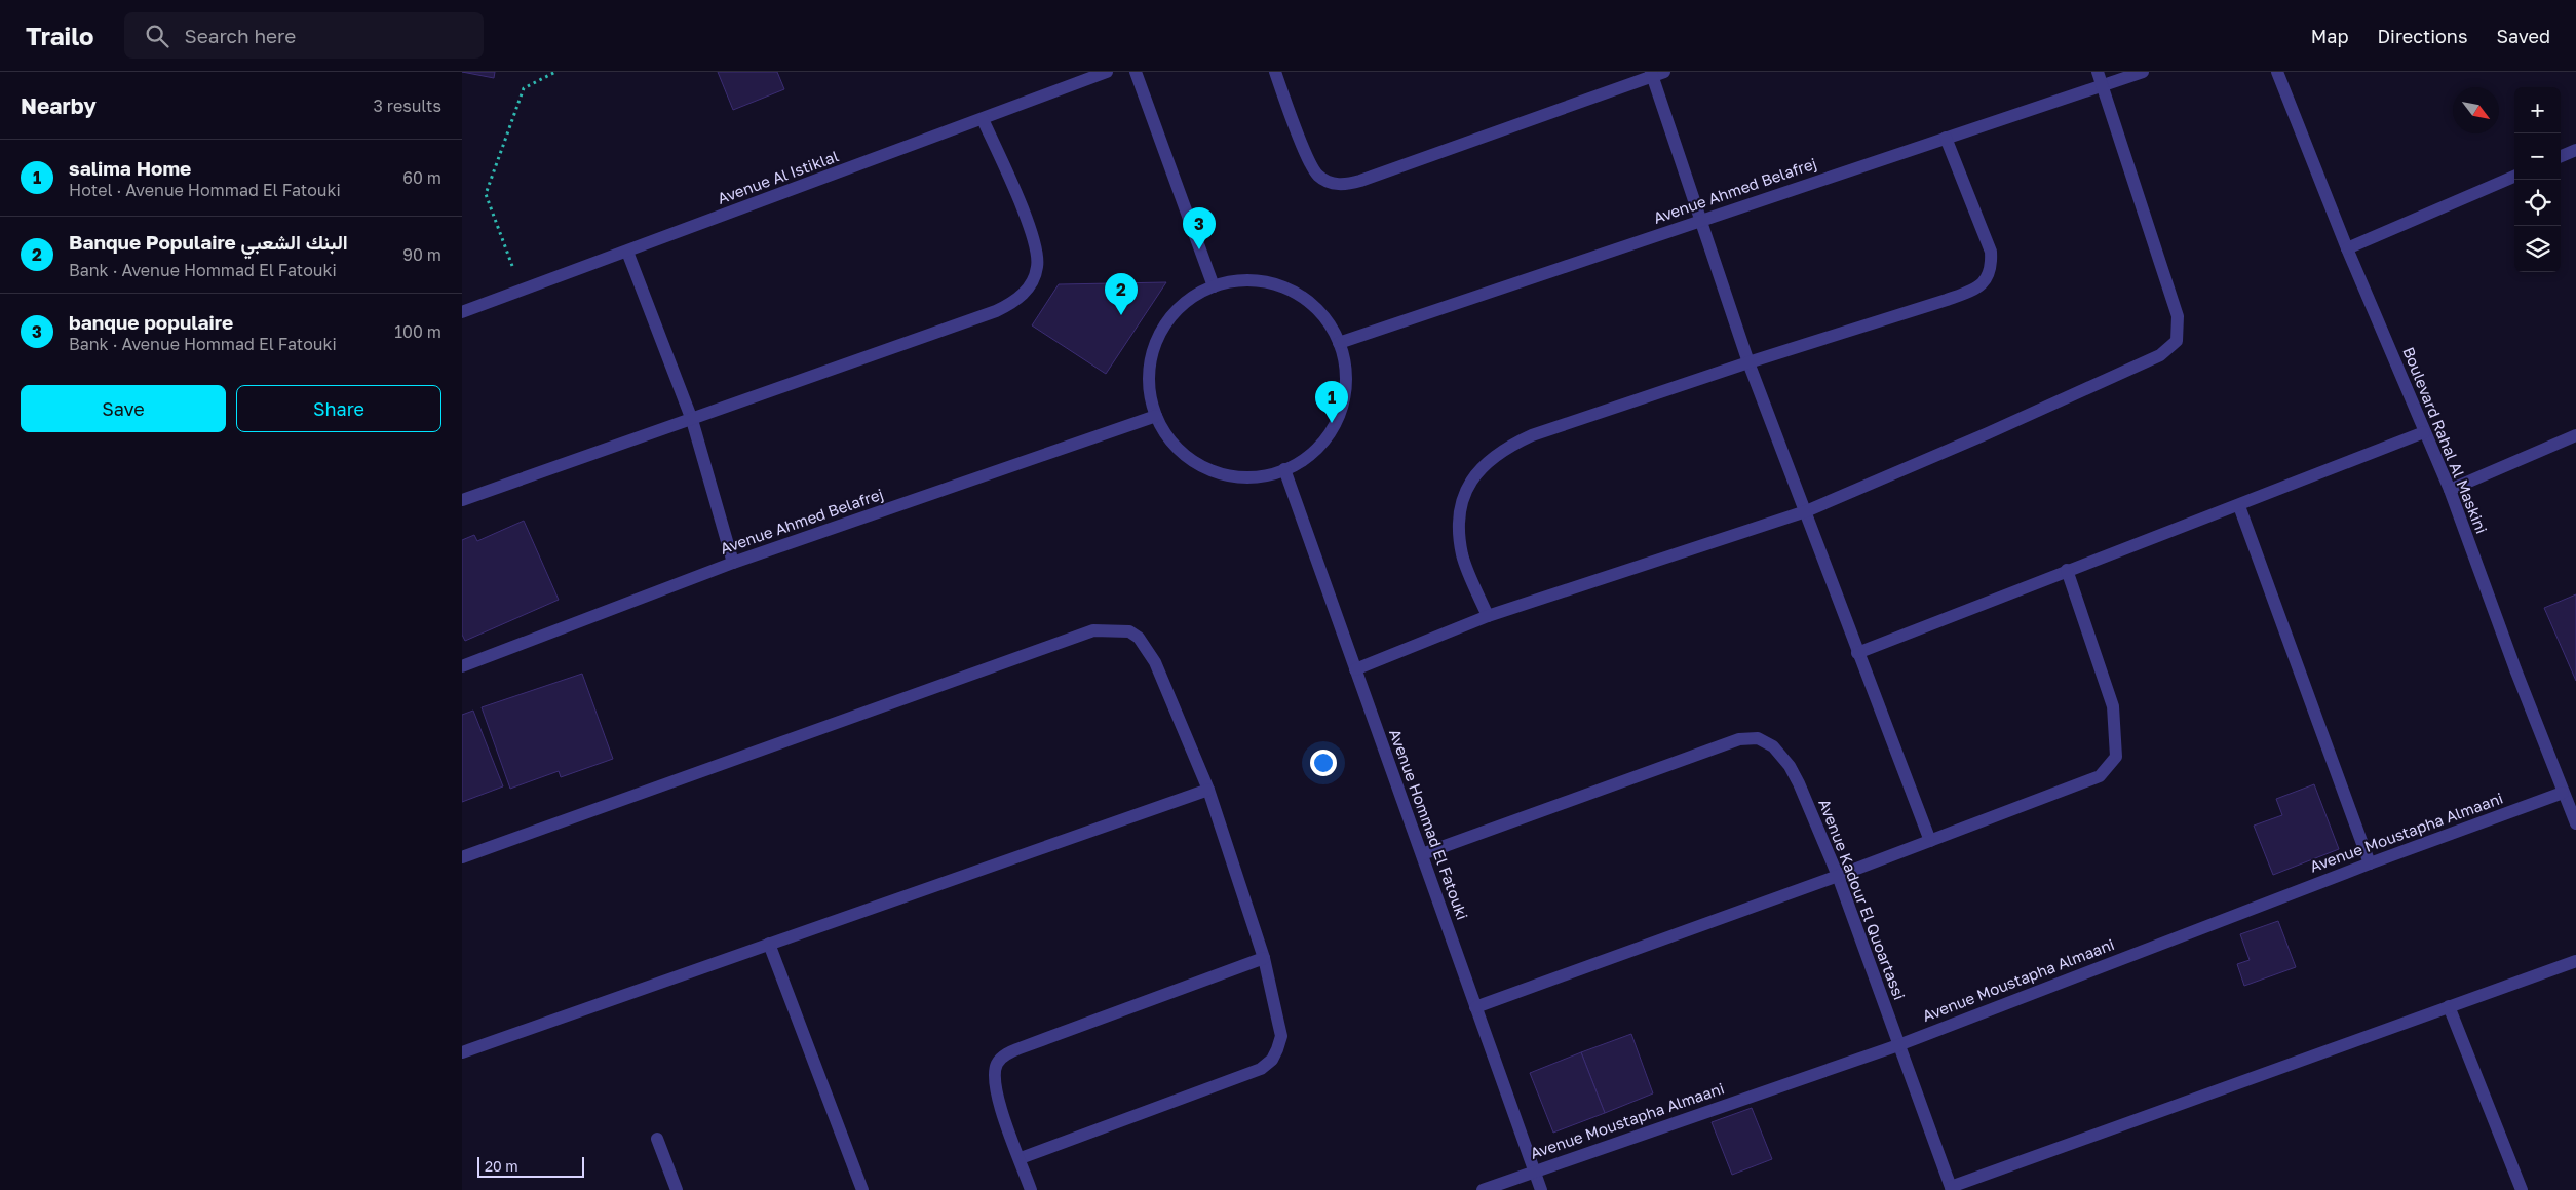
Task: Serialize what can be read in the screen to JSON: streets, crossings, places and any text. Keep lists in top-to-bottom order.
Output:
{
  "streets": {
    "street": [
      "Avenue Al Istiklal",
      "Avenue Ahmed Belafrej",
      "Boulevard Rahal Al Maskini",
      "Avenue Hommad El Fatouki",
      "Avenue Moustapha Almaani",
      "Avenue Kadour El Quoartassi"
    ]
  },
  "crossings": [
    ["Boulevard Rahal Al Maskini", "Avenue Moustapha Almaani"],
    ["Avenue Hommad El Fatouki", "Avenue Moustapha Almaani"],
    ["Avenue Hommad El Fatouki", "Avenue Kadour El Quoartassi"],
    ["Avenue Moustapha Almaani", "Avenue Kadour El Quoartassi"]
  ],
  "scale_bar": "20 m",
  "north": "bottom right",
  "page": {
    "header": "Trailo",
    "search": "Search here",
    "nav": ["Map", "Directions", "Saved"],
    "heading": ["Nearby", "3 results"],
    "map_buttons": ["+", "−"],
    "list": [
      {
        "mark": "1",
        "name": "salima Home",
        "note": "Hotel · Avenue Hommad El Fatouki",
        "value": "60 m"
      },
      {
        "mark": "2",
        "name": "Banque Populaire البنك الشعبي",
        "note": "Bank · Avenue Hommad El Fatouki",
        "value": "90 m"
      },
      {
        "mark": "3",
        "name": "banque populaire",
        "note": "Bank · Avenue Hommad El Fatouki",
        "value": "100 m"
      }
    ],
    "pins": ["3", "2", "1"],
    "buttons": ["Save", "Share"],
    "scale": "20 m"
  }
}
